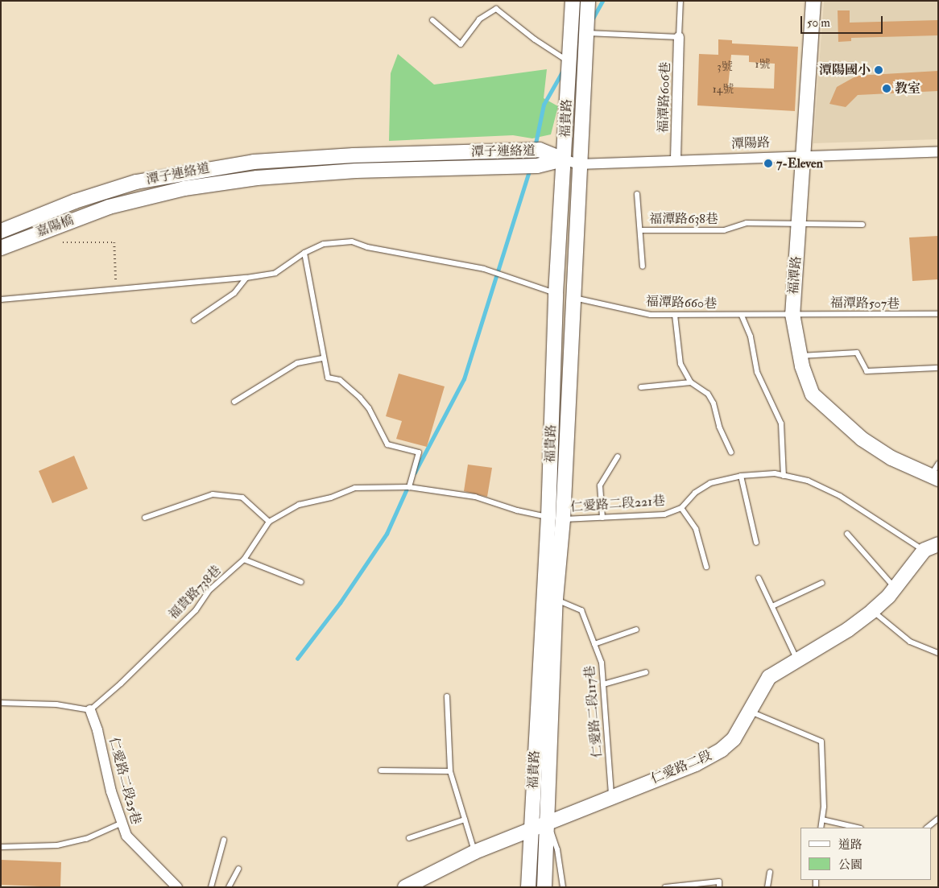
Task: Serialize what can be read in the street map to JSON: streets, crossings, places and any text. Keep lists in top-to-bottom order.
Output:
{
  "streets": {
    "street": [
      "福潭路606巷",
      "福貴路",
      "潭陽路",
      "潭子連絡道",
      "嘉陽橋",
      "福潭路",
      "仁愛路二段",
      "仁愛路二段25巷"
    ],
    "lane": [
      "福潭路638巷",
      "福潭路660巷",
      "福潭路507巷",
      "仁愛路二段221巷",
      "福貴路738巷",
      "仁愛路二段117巷"
    ]
  },
  "crossings": [
    ["福潭路606巷", "潭陽路"],
    ["福貴路", "潭陽路"],
    ["福貴路", "潭子連絡道"],
    ["福貴路", "福潭路660巷"],
    ["福貴路", "仁愛路二段221巷"],
    ["福貴路", "福貴路738巷"],
    ["福貴路", "仁愛路二段117巷"],
    ["福貴路", "仁愛路二段"],
    ["潭陽路", "潭子連絡道"],
    ["潭陽路", "福潭路"],
    ["潭子連絡道", "嘉陽橋"],
    ["福潭路638巷", "福潭路"],
    ["福潭路", "福潭路660巷"],
    ["福潭路", "福潭路507巷"],
    ["福潭路660巷", "福潭路507巷"],
    ["仁愛路二段221巷", "福貴路738巷"],
    ["仁愛路二段221巷", "仁愛路二段"],
    ["福貴路738巷", "仁愛路二段25巷"],
    ["仁愛路二段117巷", "仁愛路二段"]
  ],
  "places": ["潭陽國小", "教室", "7-Eleven"],
  "house_numbers": ["1號", "3號", "14號"],
  "legend": ["道路", "公園"],
  "scale_bar": "50 m"
}
